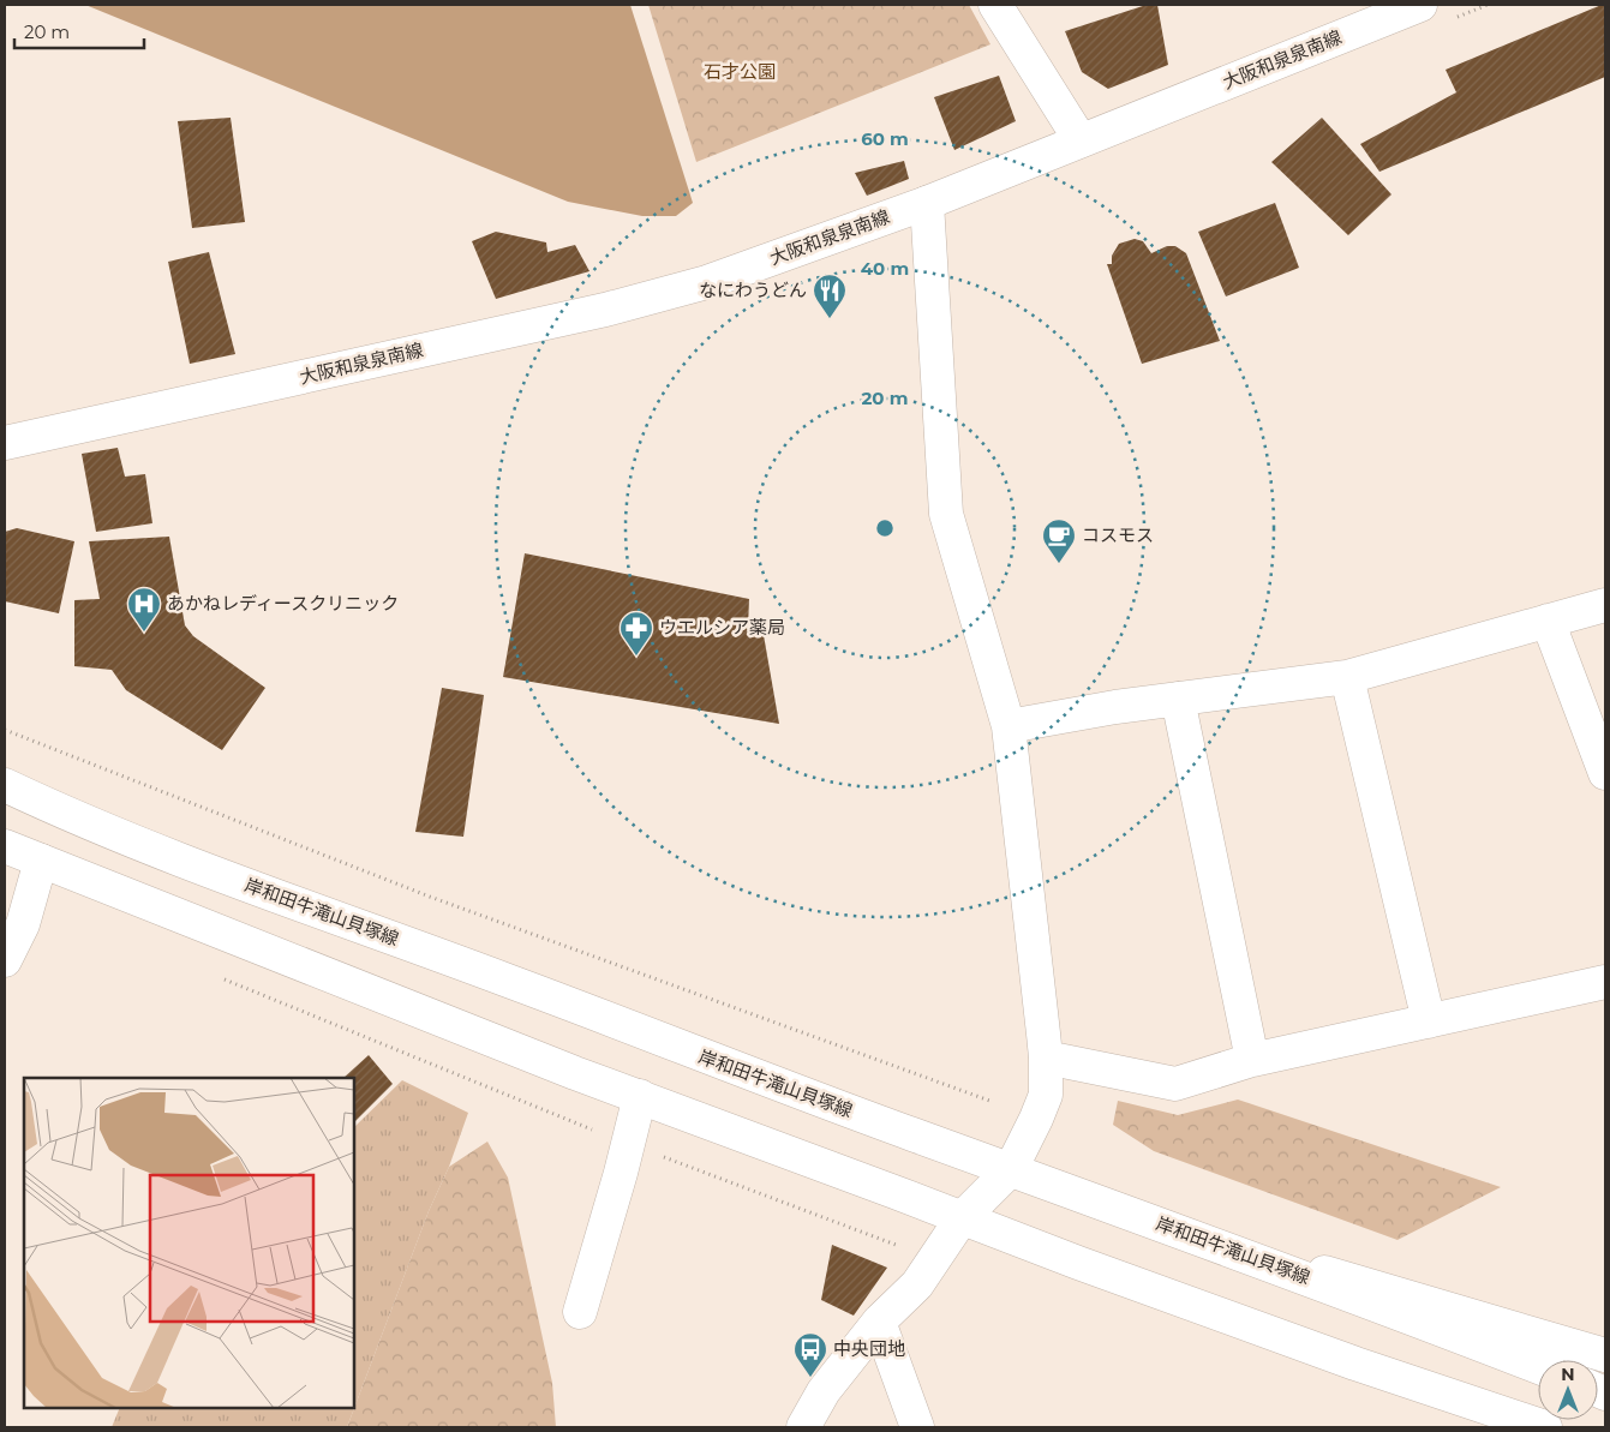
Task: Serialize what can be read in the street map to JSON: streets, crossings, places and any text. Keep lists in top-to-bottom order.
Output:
{
  "streets": {
    "main road": ["大阪和泉泉南線", "岸和田牛滝山貝塚線"]
  },
  "parks": ["石才公園"],
  "places": {
    "restaurant": ["なにわうどん"],
    "cafe": ["コスモス"],
    "hospital": ["あかねレディースクリニック"],
    "pharmacy": ["ウエルシア薬局"],
    "bus stop": ["中央団地"]
  },
  "scale_bar": "20 m",
  "north": "top",
  "rings": ["60 m", "40 m", "20 m"]
}
